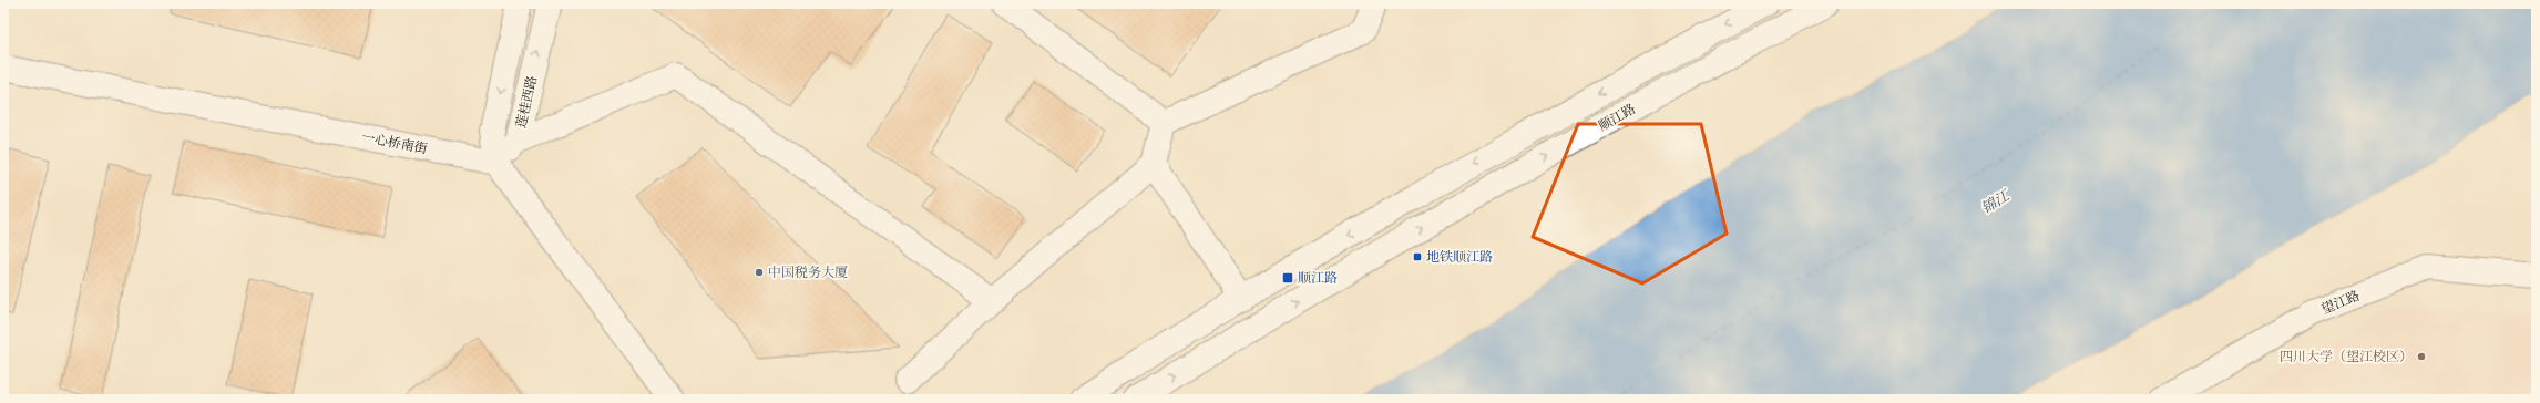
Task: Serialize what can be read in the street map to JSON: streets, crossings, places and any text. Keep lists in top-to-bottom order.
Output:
{
  "streets": {
    "street": [
      "莲桂西路",
      "顺江路",
      "一心桥南街",
      "望江路"
    ]
  },
  "crossings": [
    ["莲桂西路", "一心桥南街"]
  ],
  "water": ["锦江"],
  "places": {
    "transit": ["地铁顺江路", "顺江路"],
    "other": ["中国税务大厦", "四川大学（望江校区）"]
  }
}
